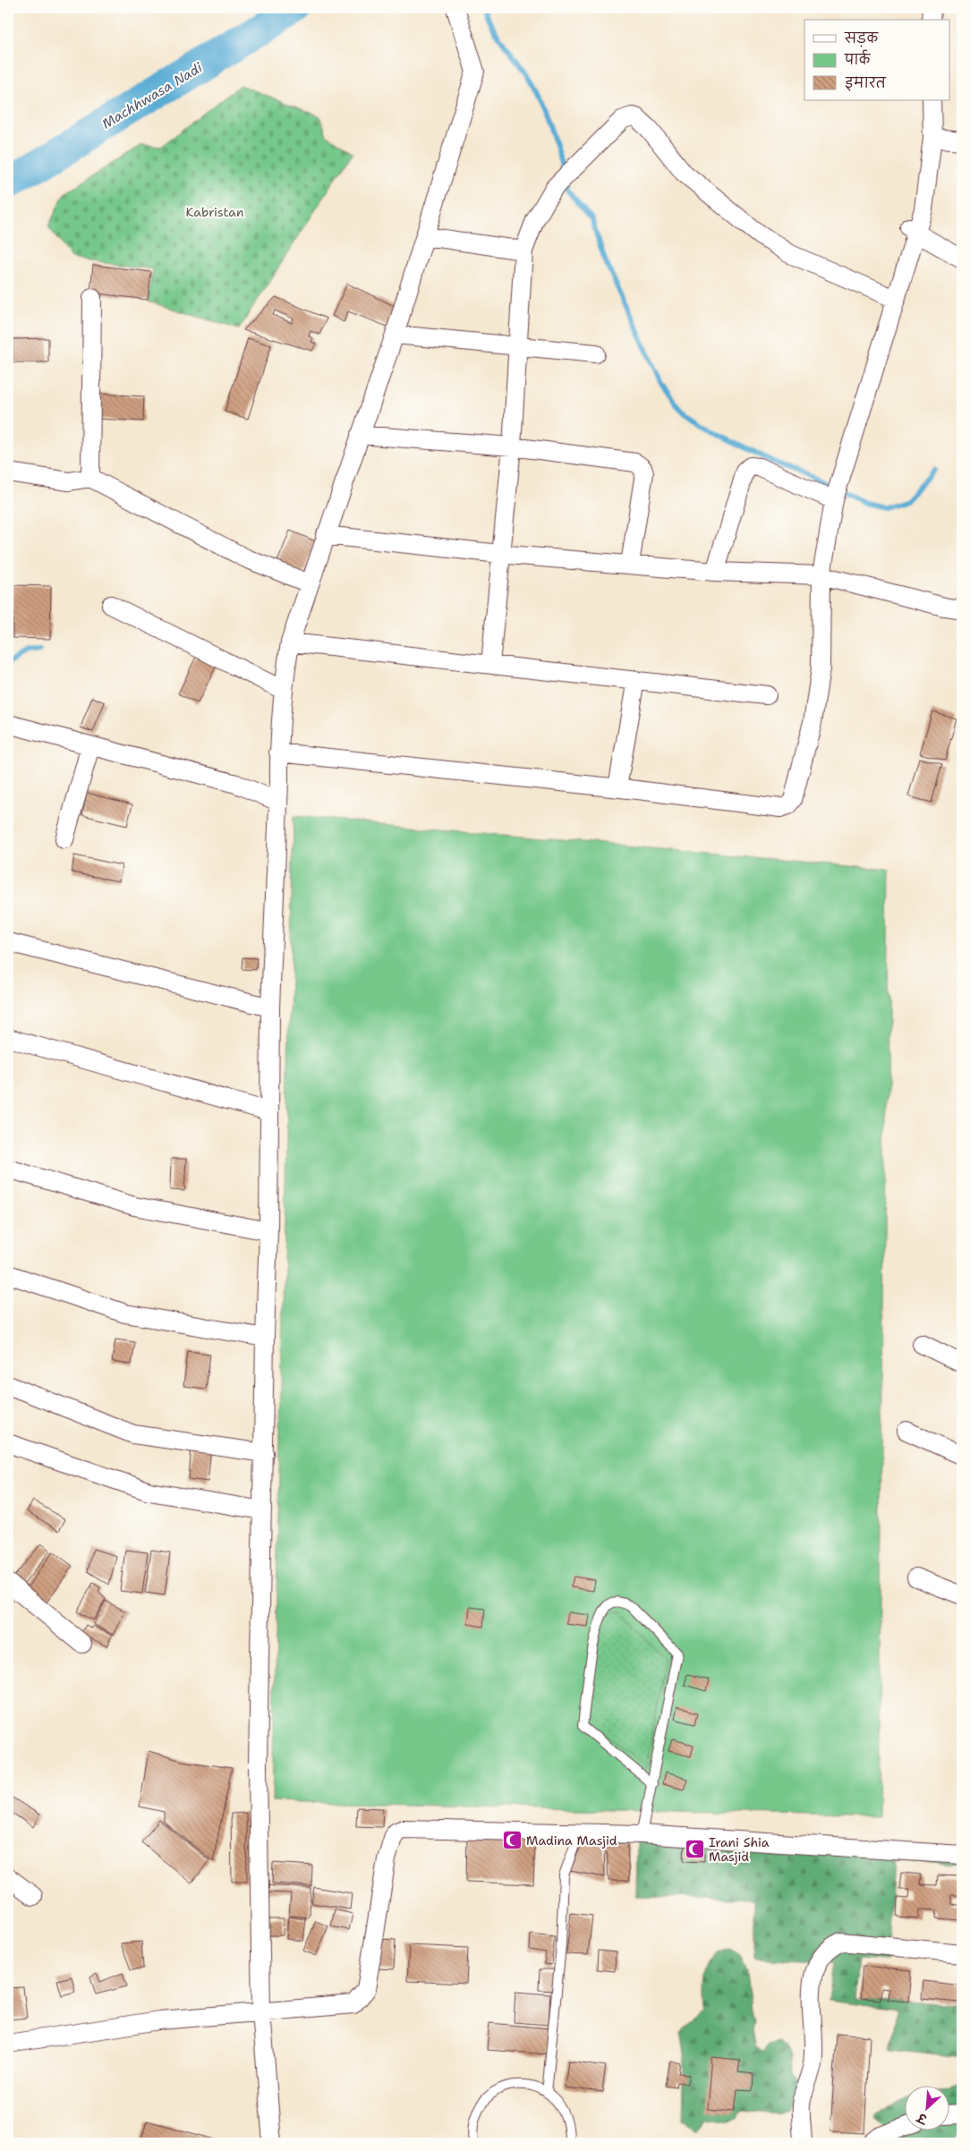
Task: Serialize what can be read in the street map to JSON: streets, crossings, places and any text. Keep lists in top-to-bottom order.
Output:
{
  "water": ["Machhwasa Nadi"],
  "parks": ["Kabristan"],
  "places": {
    "mosque": ["Madina Masjid", "Irani Shia Masjid"]
  },
  "legend": ["सड़क", "पार्क", "इमारत"],
  "north": "bottom left"
}
